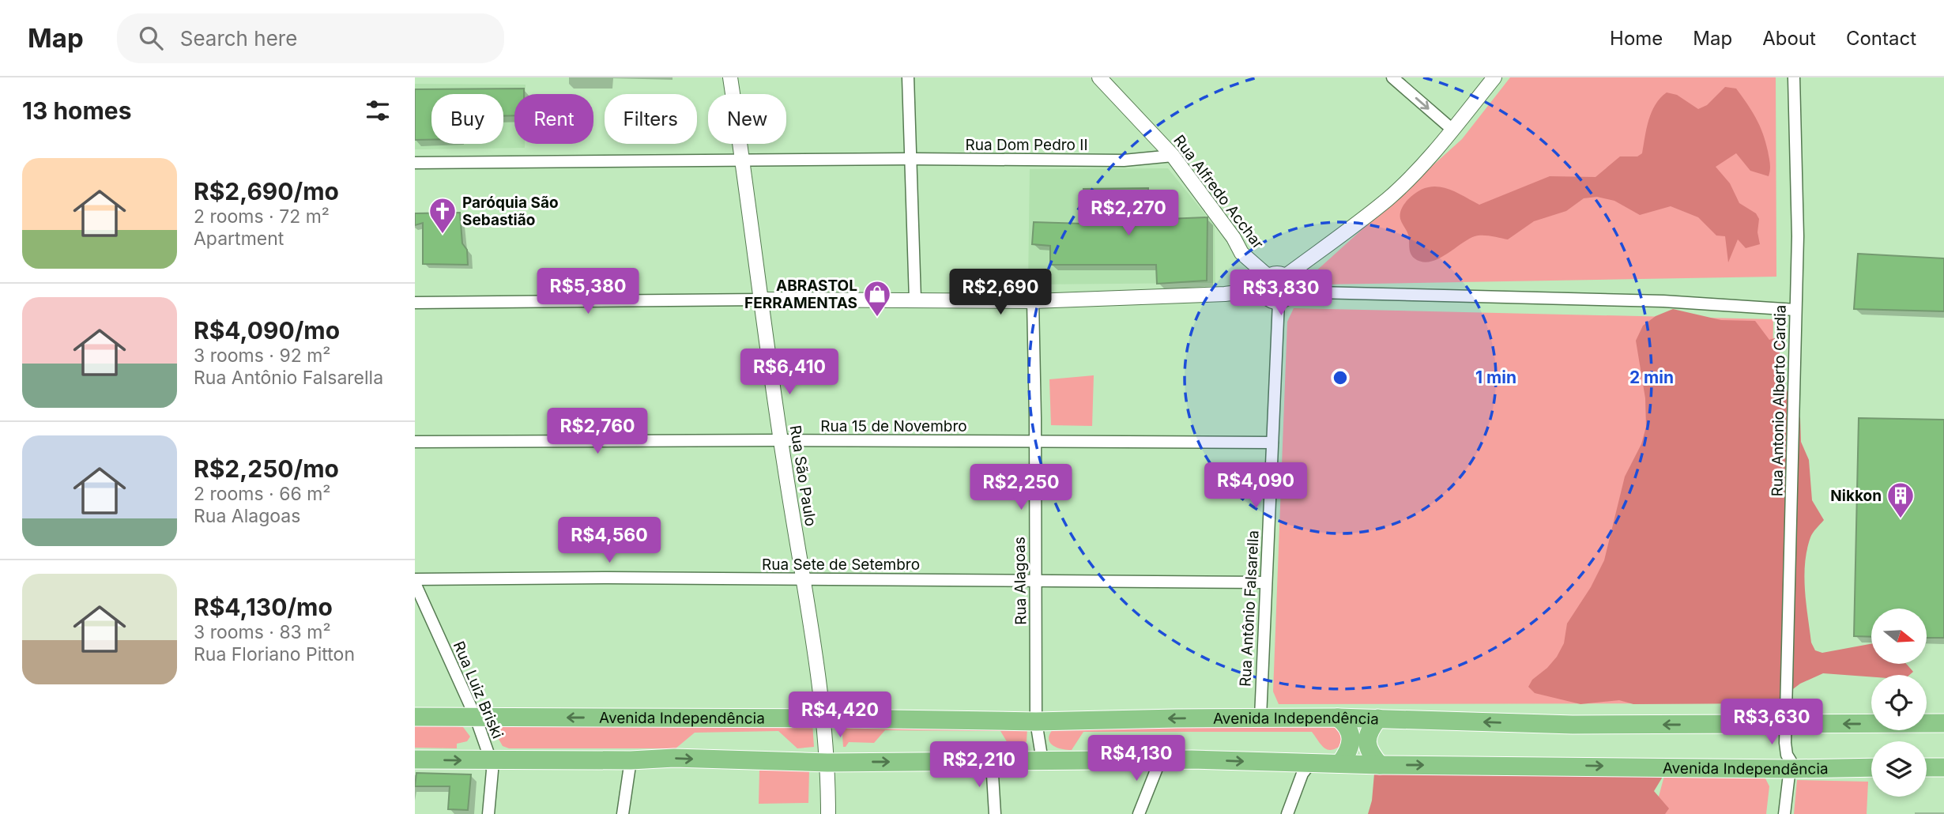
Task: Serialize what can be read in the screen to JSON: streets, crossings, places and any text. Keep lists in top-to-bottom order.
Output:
{
  "streets": {
    "main road": ["Avenida Independência"],
    "street": [
      "Rua Dom Pedro II",
      "Rua Alfredo Acchar",
      "Rua Antonio Alberto Cardia",
      "Rua 15 de Novembro",
      "Rua São Paulo",
      "Rua Sete de Setembro",
      "Rua Alagoas",
      "Rua Antônio Falsarella",
      "Rua Luiz Briski"
    ]
  },
  "crossings": [
    ["Rua Dom Pedro II", "Rua Alfredo Acchar"],
    ["Rua Dom Pedro II", "Rua São Paulo"],
    ["Rua Alfredo Acchar", "Rua Antônio Falsarella"],
    ["Rua Antonio Alberto Cardia", "Avenida Independência"],
    ["Rua 15 de Novembro", "Rua São Paulo"],
    ["Rua 15 de Novembro", "Rua Alagoas"],
    ["Rua 15 de Novembro", "Rua Antônio Falsarella"],
    ["Rua São Paulo", "Rua Sete de Setembro"],
    ["Rua São Paulo", "Avenida Independência"],
    ["Rua Sete de Setembro", "Rua Alagoas"],
    ["Rua Sete de Setembro", "Rua Antônio Falsarella"],
    ["Rua Sete de Setembro", "Rua Luiz Briski"],
    ["Rua Alagoas", "Avenida Independência"],
    ["Rua Antônio Falsarella", "Avenida Independência"],
    ["Rua Luiz Briski", "Avenida Independência"]
  ],
  "places": {
    "church": ["Paróquia São Sebastião"],
    "shop": ["ABRASTOL FERRAMENTAS"],
    "building": ["Nikkon"]
  },
  "north": "right",
  "page": {
    "header": "Map",
    "search": "Search here",
    "nav": [
      "Home",
      "Map",
      "About",
      "Contact"
    ],
    "heading": "13 homes",
    "chip": [
      "Buy",
      "Rent",
      "Filters",
      "New"
    ],
    "list": [
      {
        "name": "R$2,690/mo",
        "note": "2 rooms · 72 m² · Apartment"
      },
      {
        "name": "R$4,090/mo",
        "note": "3 rooms · 92 m² · Rua Antônio Falsarella"
      },
      {
        "name": "R$2,250/mo",
        "note": "2 rooms · 66 m² · Rua Alagoas"
      },
      {
        "name": "R$4,130/mo",
        "note": "3 rooms · 83 m² · Rua Floriano Pitton"
      }
    ],
    "price": [
      "R$2,270",
      "R$5,380",
      "R$2,690",
      "R$3,830",
      "R$6,410",
      "R$2,760",
      "R$4,090",
      "R$2,250",
      "R$4,560",
      "R$4,420",
      "R$3,630",
      "R$4,130",
      "R$2,210"
    ]
  },
  "rings": ["1 min", "2 min"]
}
